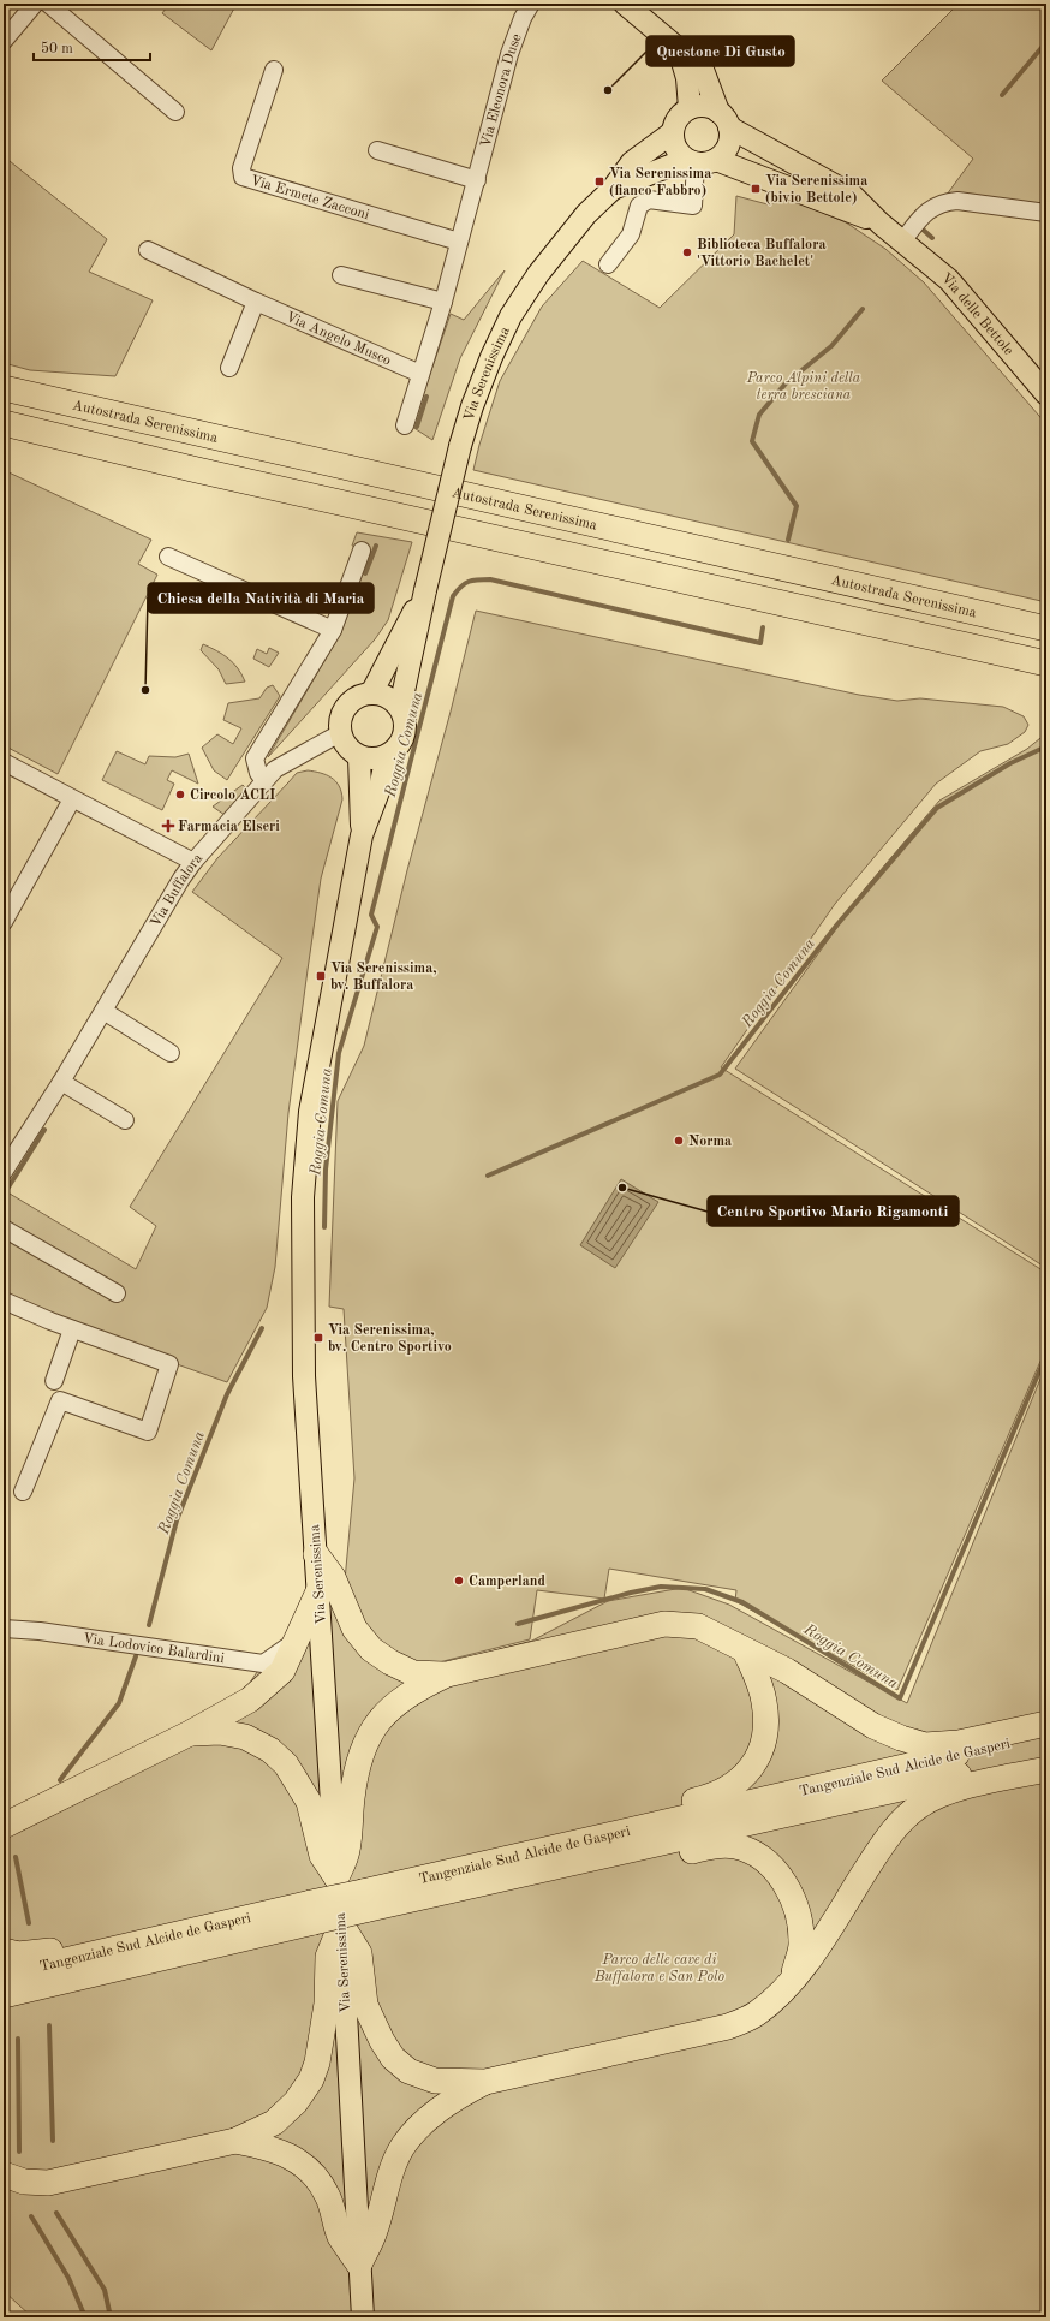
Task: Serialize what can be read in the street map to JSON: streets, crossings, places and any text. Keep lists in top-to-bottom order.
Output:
{
  "streets": {
    "highway": ["Autostrada Serenissima", "Tangenziale Sud Alcide de Gasperi"],
    "main road": ["Via delle Bettole", "Via Serenissima"],
    "street": [
      "Via Eleonora Duse",
      "Via Ermete Zacconi",
      "Via Angelo Musco",
      "Via Buffalora",
      "Via Lodovico Balardini"
    ]
  },
  "crossings": [
    ["Via Eleonora Duse", "Via Ermete Zacconi"],
    ["Via Eleonora Duse", "Via Angelo Musco"],
    ["Via delle Bettole", "Via Serenissima"],
    ["Via Serenissima", "Via Buffalora"]
  ],
  "water": ["Roggia Comuna"],
  "parks": ["Parco Alpini della terra bresciana", "Parco delle cave di Buffalora e San Polo"],
  "places": {
    "other": [
      "Questone Di Gusto",
      "Biblioteca Buffalora 'Vittorio Bachelet'",
      "Chiesa della Natività di Maria",
      "Circolo ACLI",
      "Norma",
      "Centro Sportivo Mario Rigamonti",
      "Camperland"
    ],
    "transit": [
      "Via Serenissima (fianco Fabbro)",
      "Via Serenissima (bivio Bettole)",
      "Via Serenissima, bv. Buffalora",
      "Via Serenissima, bv. Centro Sportivo"
    ],
    "health": ["Farmacia Elseri"]
  },
  "scale_bar": "50 m"
}
